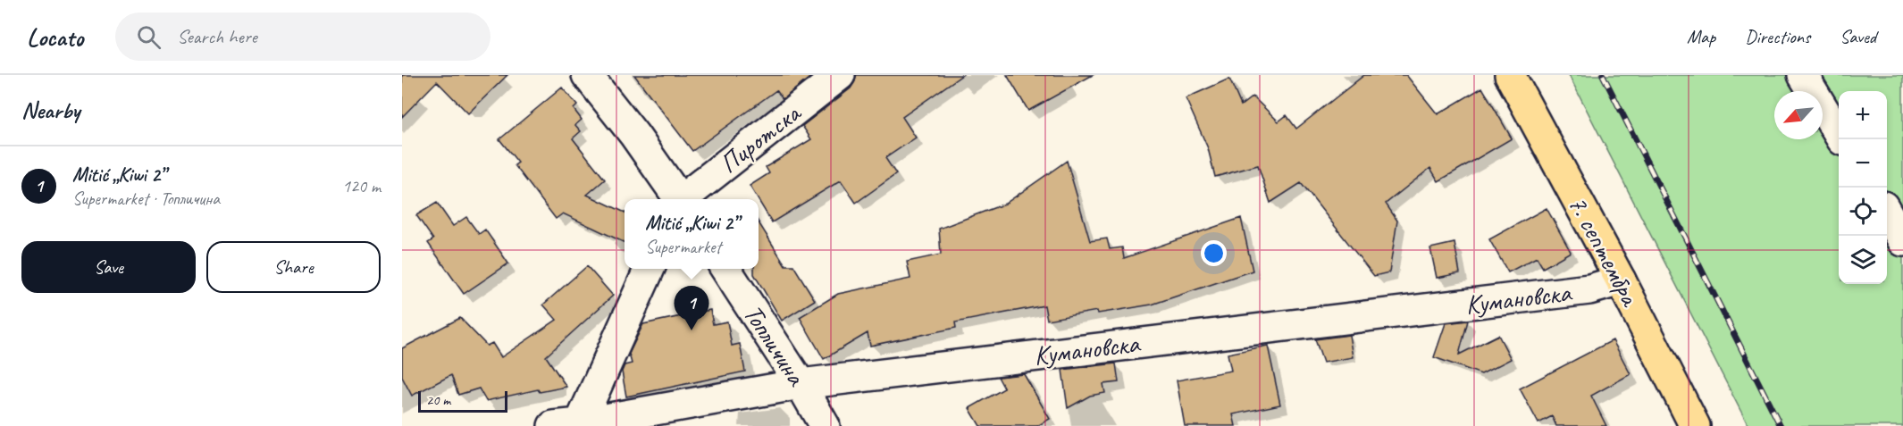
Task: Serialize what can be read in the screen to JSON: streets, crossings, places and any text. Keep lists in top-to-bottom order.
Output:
{
  "streets": {
    "main road": ["7. септембра"],
    "street": ["Пиротска", "Кумановска", "Топличина"]
  },
  "crossings": [
    ["7. септембра", "Кумановска"],
    ["Кумановска", "Топличина"]
  ],
  "scale_bar": "20 m",
  "north": "bottom left",
  "page": {
    "header": "Locato",
    "search": "Search here",
    "nav": ["Map", "Directions", "Saved"],
    "heading": "Nearby",
    "map_buttons": ["+", "−"],
    "list": [
      {
        "mark": "1",
        "name": "Mitić „Kiwi 2”",
        "note": "Supermarket · Топличина",
        "value": "120 m"
      }
    ],
    "popup": ["Mitić „Kiwi 2”", "Supermarket"],
    "buttons": ["Save", "Share"],
    "pins": "1",
    "scale": "20 m"
  }
}
